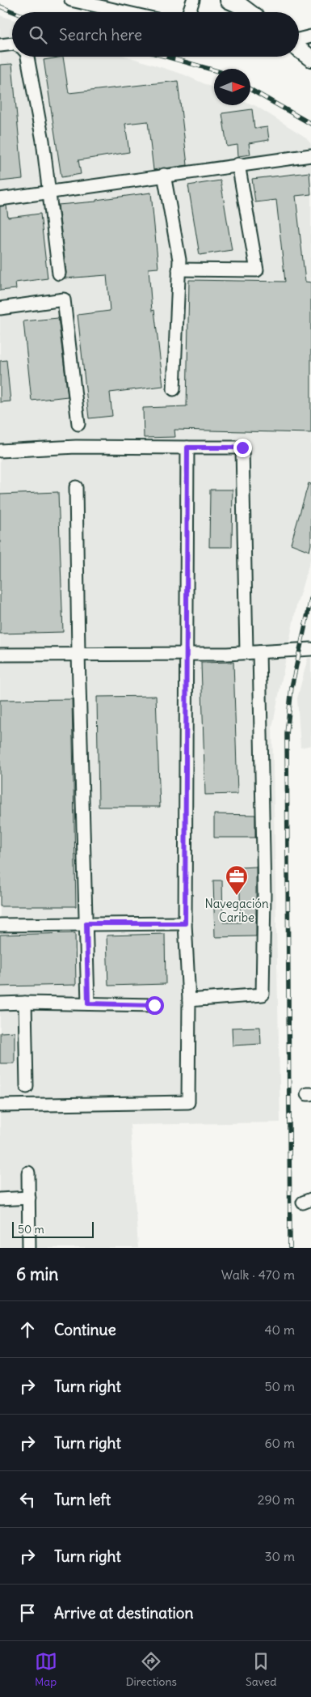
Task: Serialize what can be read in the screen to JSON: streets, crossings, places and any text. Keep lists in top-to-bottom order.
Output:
{
  "places": {
    "office": ["Navegación Caribe"]
  },
  "scale_bar": "50 m",
  "north": "right",
  "page": {
    "search": "Search here",
    "scale": "50 m",
    "heading": ["6 min", "Walk · 470 m"],
    "list": [
      ["Continue", "40 m"],
      ["Turn right", "50 m"],
      ["Turn right", "60 m"],
      ["Turn left", "290 m"],
      ["Turn right", "30 m"],
      "Arrive at destination"
    ],
    "nav": ["Map", "Directions", "Saved"]
  }
}
